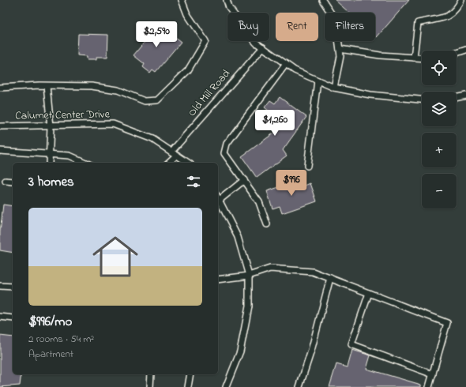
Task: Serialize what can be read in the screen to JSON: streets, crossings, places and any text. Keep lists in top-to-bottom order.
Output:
{
  "streets": {
    "lane": ["Old Mill Road", "Calumet Center Drive"]
  },
  "crossings": [
    ["Old Mill Road", "Calumet Center Drive"]
  ],
  "page": {
    "chip": ["Buy", "Rent", "Filters"],
    "price": ["$2,590", "$1,260", "$996"],
    "map_buttons": ["+", "−"],
    "heading": "3 homes",
    "list": [
      {
        "name": "$996/mo",
        "note": "2 rooms · 54 m² · Apartment"
      }
    ]
  }
}
